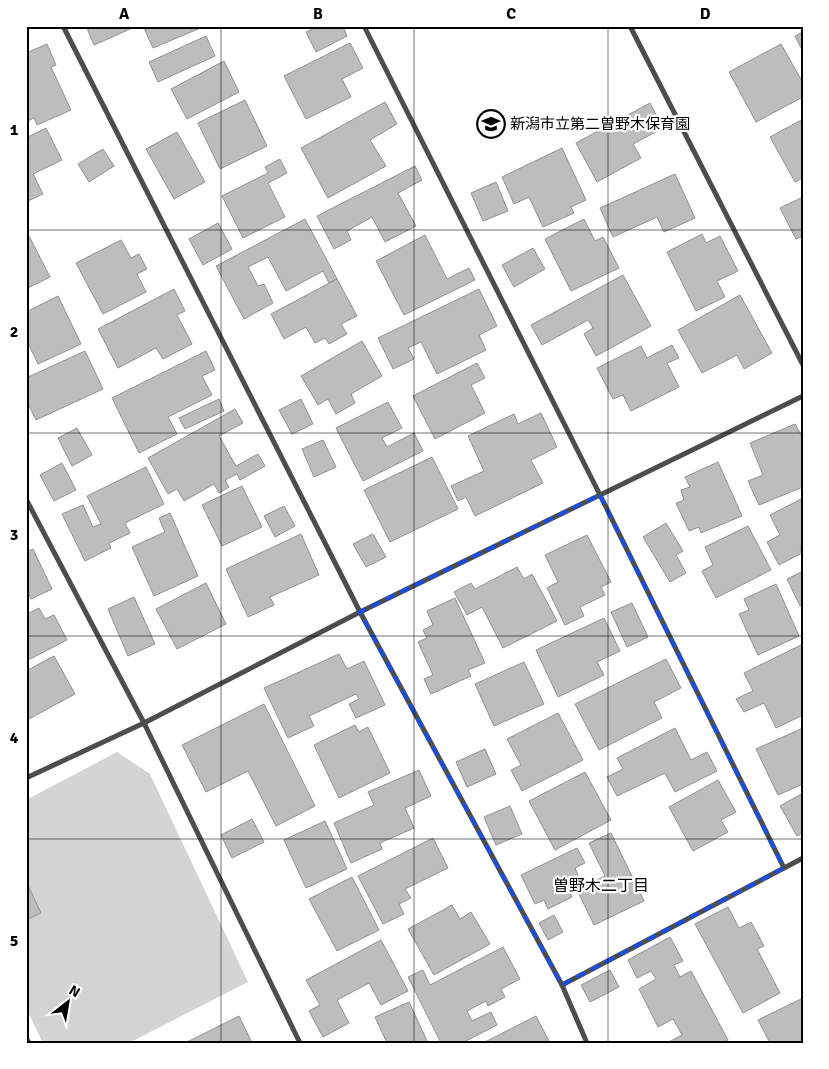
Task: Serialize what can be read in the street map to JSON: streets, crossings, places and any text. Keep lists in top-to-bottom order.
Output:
{
  "districts": ["曽野木二丁目"],
  "places": {
    "school or university": ["新潟市立第二曽野木保育園"]
  },
  "north": "top right",
  "grid": {
    "columns": [
      "A",
      "B",
      "C",
      "D"
    ],
    "rows": [
      "1",
      "2",
      "3",
      "4",
      "5"
    ]
  }
}
